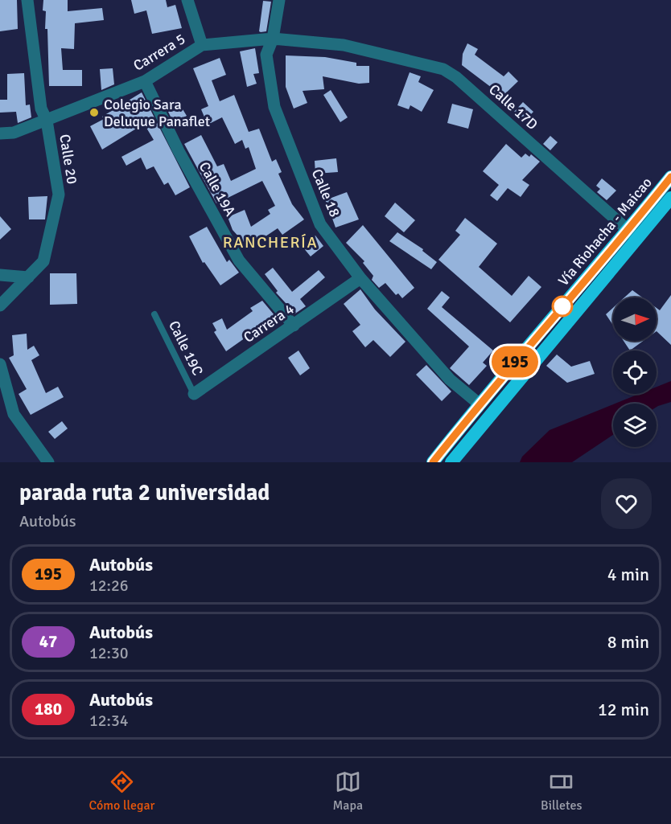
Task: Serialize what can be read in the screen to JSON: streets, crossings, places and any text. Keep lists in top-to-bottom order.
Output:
{
  "streets": {
    "highway": ["Vía Riohacha - Maicao"],
    "street": [
      "Carrera 5",
      "Calle 17D",
      "Calle 20",
      "Calle 19A",
      "Calle 18",
      "Carrera 4"
    ],
    "lane": ["Calle 19C"]
  },
  "crossings": [
    ["Carrera 5", "Calle 17D"],
    ["Carrera 5", "Calle 20"],
    ["Carrera 5", "Calle 19A"],
    ["Carrera 5", "Calle 18"],
    ["Calle 17D", "Vía Riohacha - Maicao"],
    ["Calle 19A", "Carrera 4"],
    ["Calle 18", "Vía Riohacha - Maicao"],
    ["Calle 18", "Carrera 4"],
    ["Carrera 4", "Calle 19C"]
  ],
  "districts": ["RANCHERÍA"],
  "places": ["Colegio Sara Deluque Panaflet"],
  "lines": ["bus line 195"],
  "north": "right",
  "page": {
    "on_map": "195",
    "heading": ["parada ruta 2 universidad", "Autobús"],
    "list": [
      {
        "mark": "195",
        "name": "Autobús",
        "note": "12:26",
        "value": "4 min"
      },
      {
        "mark": "47",
        "name": "Autobús",
        "note": "12:30",
        "value": "8 min"
      },
      {
        "mark": "180",
        "name": "Autobús",
        "note": "12:34",
        "value": "12 min"
      }
    ],
    "tabs": ["Cómo llegar", "Mapa", "Billetes"]
  }
}
